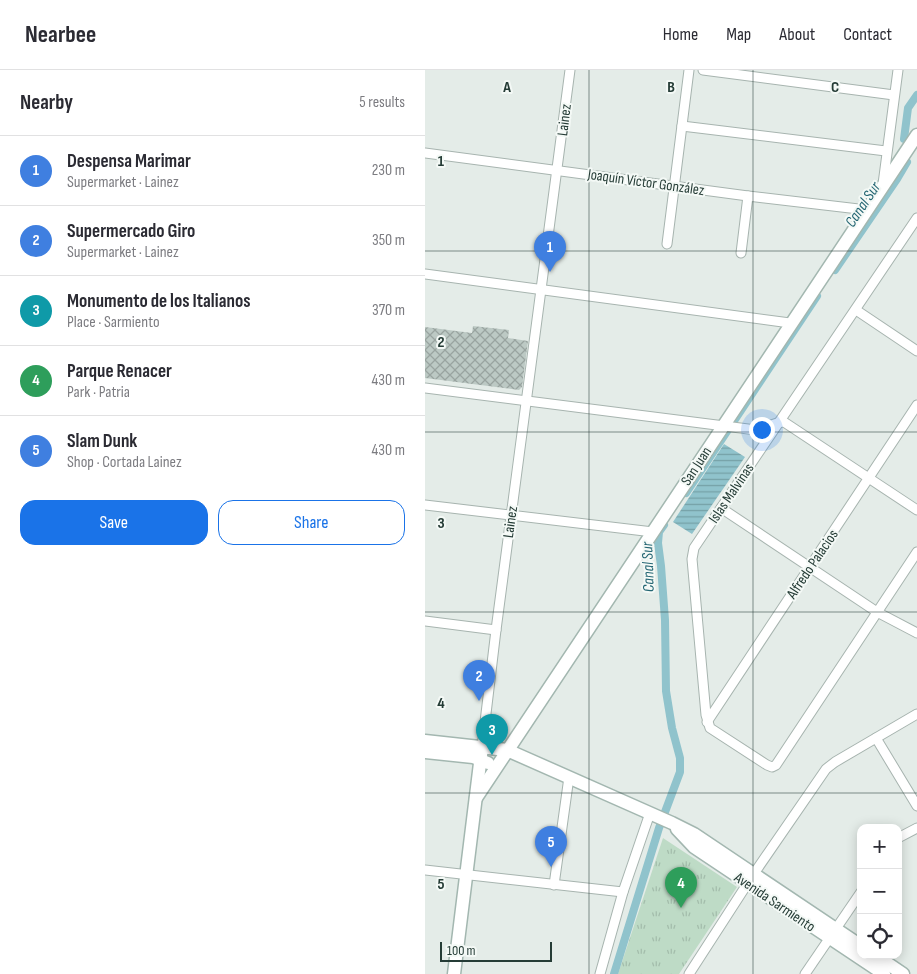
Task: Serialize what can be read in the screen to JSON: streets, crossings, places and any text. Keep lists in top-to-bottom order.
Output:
{
  "streets": {
    "street": [
      "Lainez",
      "Joaquín Víctor González",
      "San Juan",
      "Islas Malvinas",
      "Alfredo Palacios",
      "Avenida Sarmiento"
    ]
  },
  "crossings": [
    ["Lainez", "Joaquín Víctor González"],
    ["Lainez", "San Juan"],
    ["Lainez", "Avenida Sarmiento"],
    ["Joaquín Víctor González", "San Juan"],
    ["San Juan", "Avenida Sarmiento"],
    ["Islas Malvinas", "Alfredo Palacios"]
  ],
  "water": ["Canal Sur"],
  "scale_bar": "100 m",
  "page": {
    "header": "Nearbee",
    "nav": [
      "Home",
      "Map",
      "About",
      "Contact"
    ],
    "heading": ["Nearby", "5 results"],
    "list": [
      {
        "mark": "1",
        "name": "Despensa Marimar",
        "note": "Supermarket · Lainez",
        "value": "230 m"
      },
      {
        "mark": "2",
        "name": "Supermercado Giro",
        "note": "Supermarket · Lainez",
        "value": "350 m"
      },
      {
        "mark": "3",
        "name": "Monumento de los Italianos",
        "note": "Place · Sarmiento",
        "value": "370 m"
      },
      {
        "mark": "4",
        "name": "Parque Renacer",
        "note": "Park · Patria",
        "value": "430 m"
      },
      {
        "mark": "5",
        "name": "Slam Dunk",
        "note": "Shop · Cortada Lainez",
        "value": "430 m"
      }
    ],
    "pins": [
      "1",
      "2",
      "3",
      "5",
      "4"
    ],
    "buttons": ["Save", "Share"],
    "map_buttons": ["+", "−"],
    "scale": "100 m"
  },
  "grid": {
    "columns": ["A", "B", "C"],
    "rows": [
      "1",
      "2",
      "3",
      "4",
      "5"
    ]
  }
}
